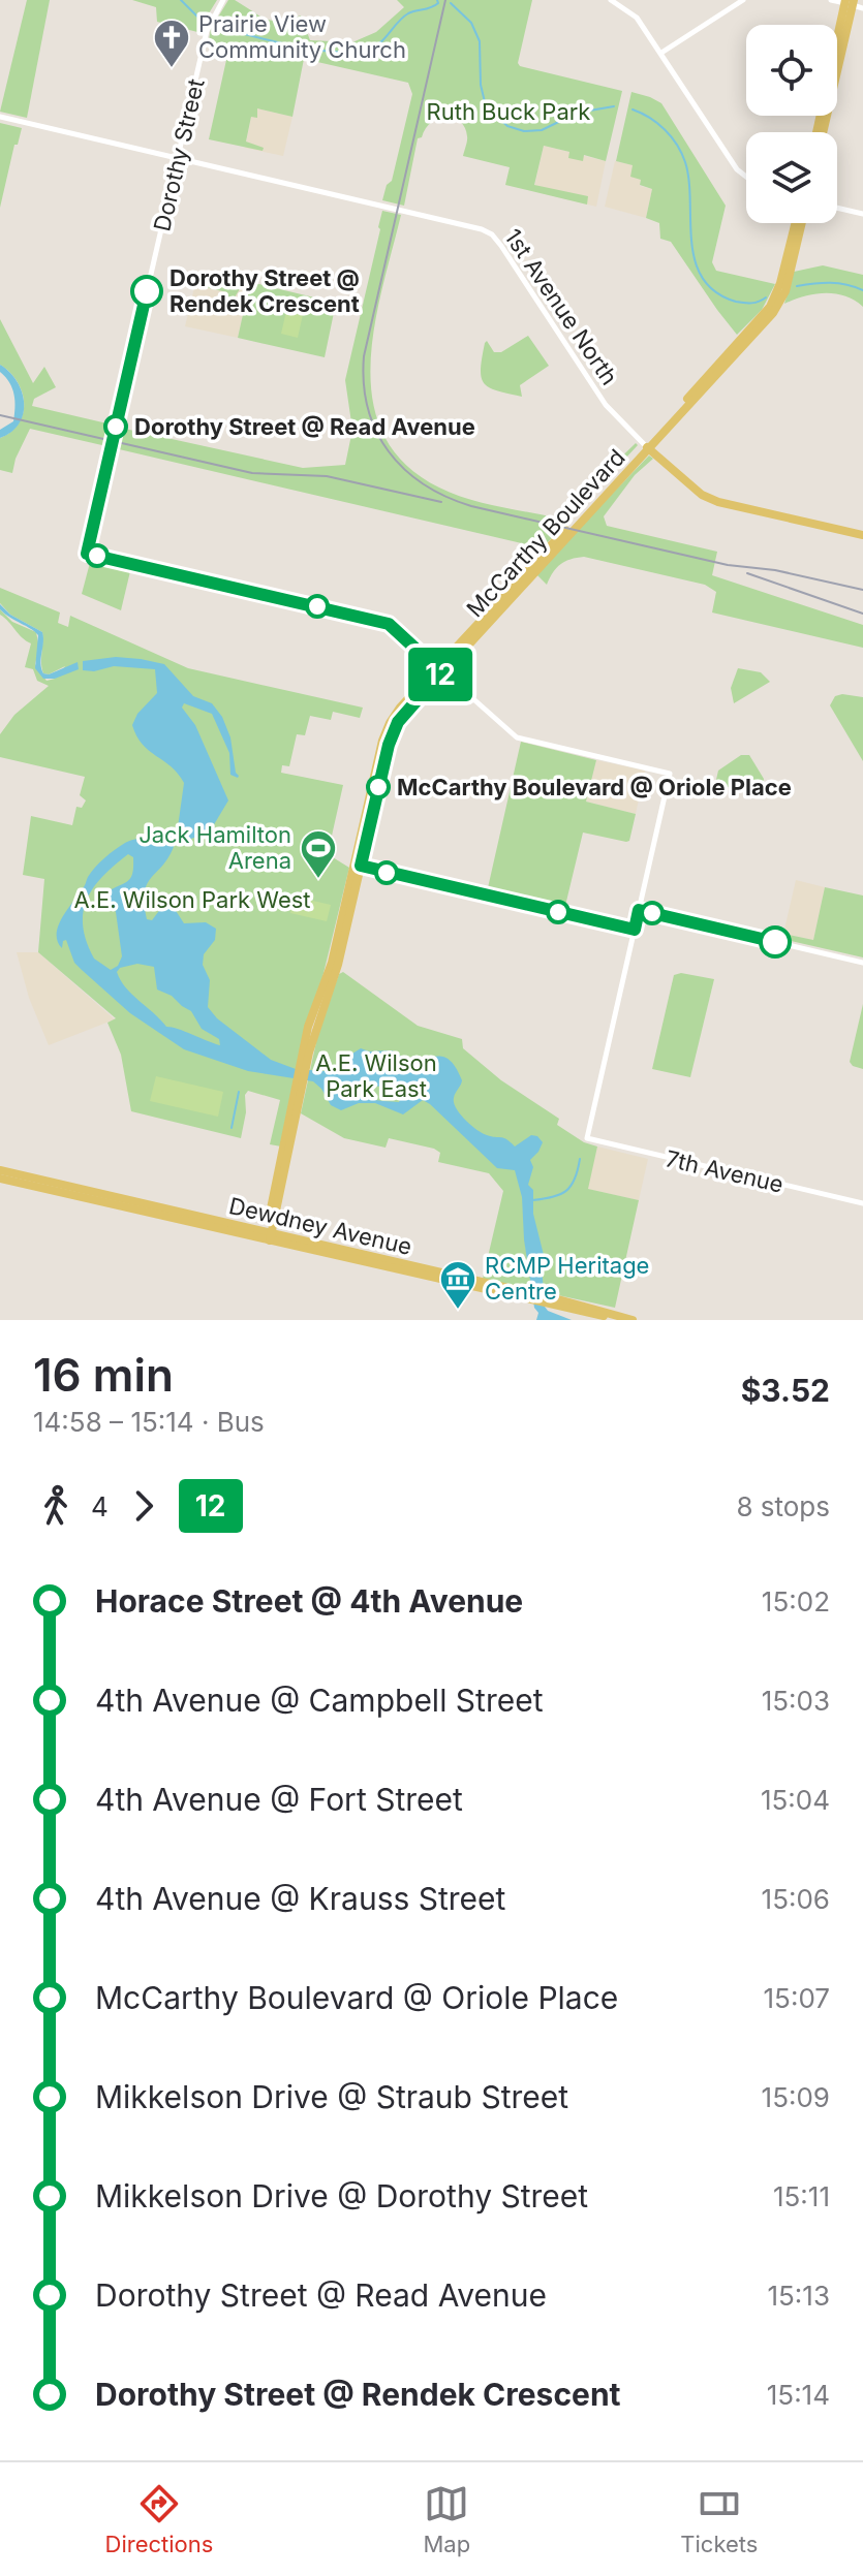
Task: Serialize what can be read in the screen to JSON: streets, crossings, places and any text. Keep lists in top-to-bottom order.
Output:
{
  "streets": {
    "main road": ["1st Avenue North", "McCarthy Boulevard", "Dewdney Avenue"],
    "street": ["Dorothy Street", "7th Avenue"]
  },
  "crossings": [
    ["Dorothy Street", "1st Avenue North"],
    ["Dorothy Street", "McCarthy Boulevard"],
    ["1st Avenue North", "McCarthy Boulevard"],
    ["McCarthy Boulevard", "Dewdney Avenue"]
  ],
  "parks": ["Ruth Buck Park", "A.E. Wilson Park West", "A.E. Wilson Park East"],
  "places": {
    "church": ["Prairie View Community Church"],
    "other": ["Dorothy Street @ Rendek Crescent", "Dorothy Street @ Read Avenue", "McCarthy Boulevard @ Oriole Place"],
    "sports": ["Jack Hamilton Arena"],
    "museum": ["RCMP Heritage Centre"]
  },
  "lines": ["bus line 12"],
  "page": {
    "on_map": "12",
    "heading": ["16 min", "14:58 – 15:14 · Bus", "$3.52"],
    "legs": ["4", "12", "8 stops"],
    "list": [
      {
        "name": "Horace Street @ 4th Avenue",
        "value": "15:02"
      },
      {
        "name": "4th Avenue @ Campbell Street",
        "value": "15:03"
      },
      {
        "name": "4th Avenue @ Fort Street",
        "value": "15:04"
      },
      {
        "name": "4th Avenue @ Krauss Street",
        "value": "15:06"
      },
      {
        "name": "McCarthy Boulevard @ Oriole Place",
        "value": "15:07"
      },
      {
        "name": "Mikkelson Drive @ Straub Street",
        "value": "15:09"
      },
      {
        "name": "Mikkelson Drive @ Dorothy Street",
        "value": "15:11"
      },
      {
        "name": "Dorothy Street @ Read Avenue",
        "value": "15:13"
      },
      {
        "name": "Dorothy Street @ Rendek Crescent",
        "value": "15:14"
      }
    ],
    "tabs": ["Directions", "Map", "Tickets"]
  }
}
